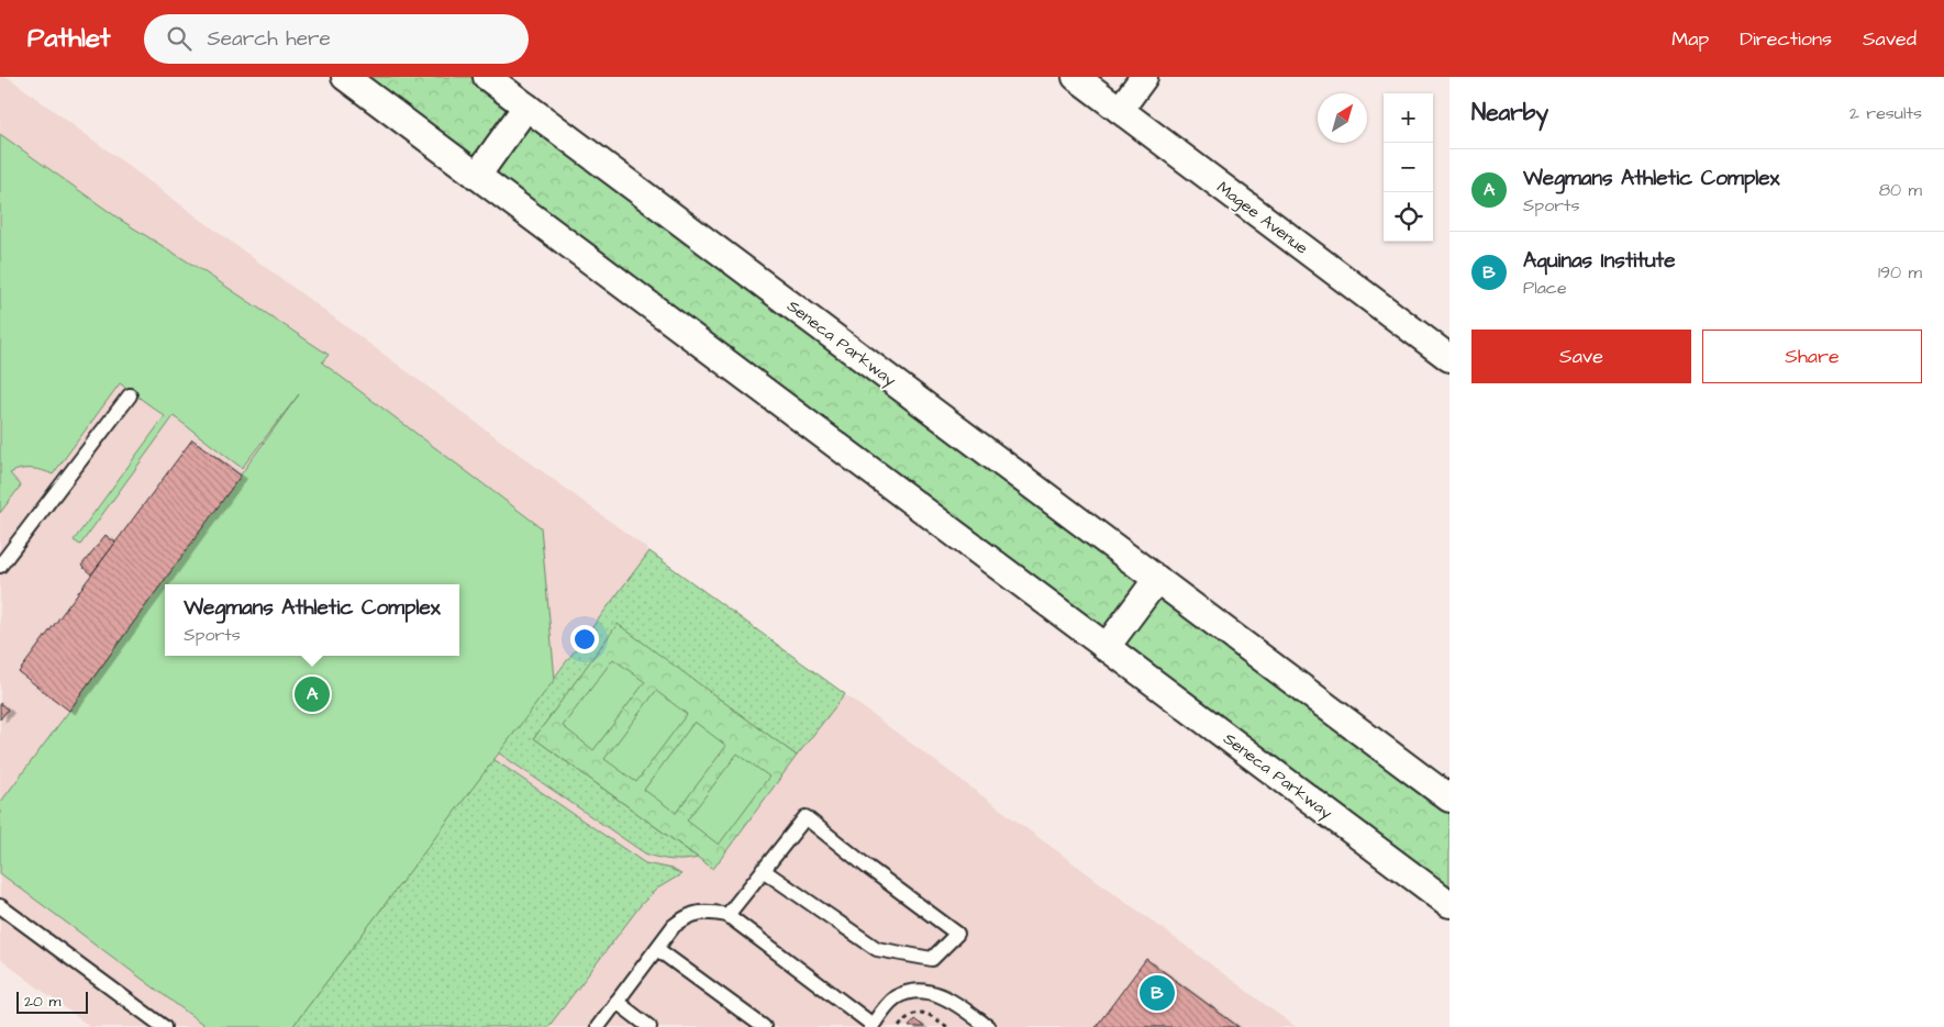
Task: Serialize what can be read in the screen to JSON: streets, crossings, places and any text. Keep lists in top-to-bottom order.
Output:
{
  "streets": {
    "street": ["Magee Avenue", "Seneca Parkway"]
  },
  "scale_bar": "20 m",
  "north": "top right",
  "page": {
    "header": "Pathlet",
    "search": "Search here",
    "nav": ["Map", "Directions", "Saved"],
    "heading": ["Nearby", "2 results"],
    "map_buttons": ["+", "−"],
    "list": [
      {
        "mark": "A",
        "name": "Wegmans Athletic Complex",
        "note": "Sports",
        "value": "80 m"
      },
      {
        "mark": "B",
        "name": "Aquinas Institute",
        "note": "Place",
        "value": "190 m"
      }
    ],
    "buttons": ["Save", "Share"],
    "popup": ["Wegmans Athletic Complex", "Sports"],
    "pins": ["A", "B"],
    "scale": "20 m"
  }
}
